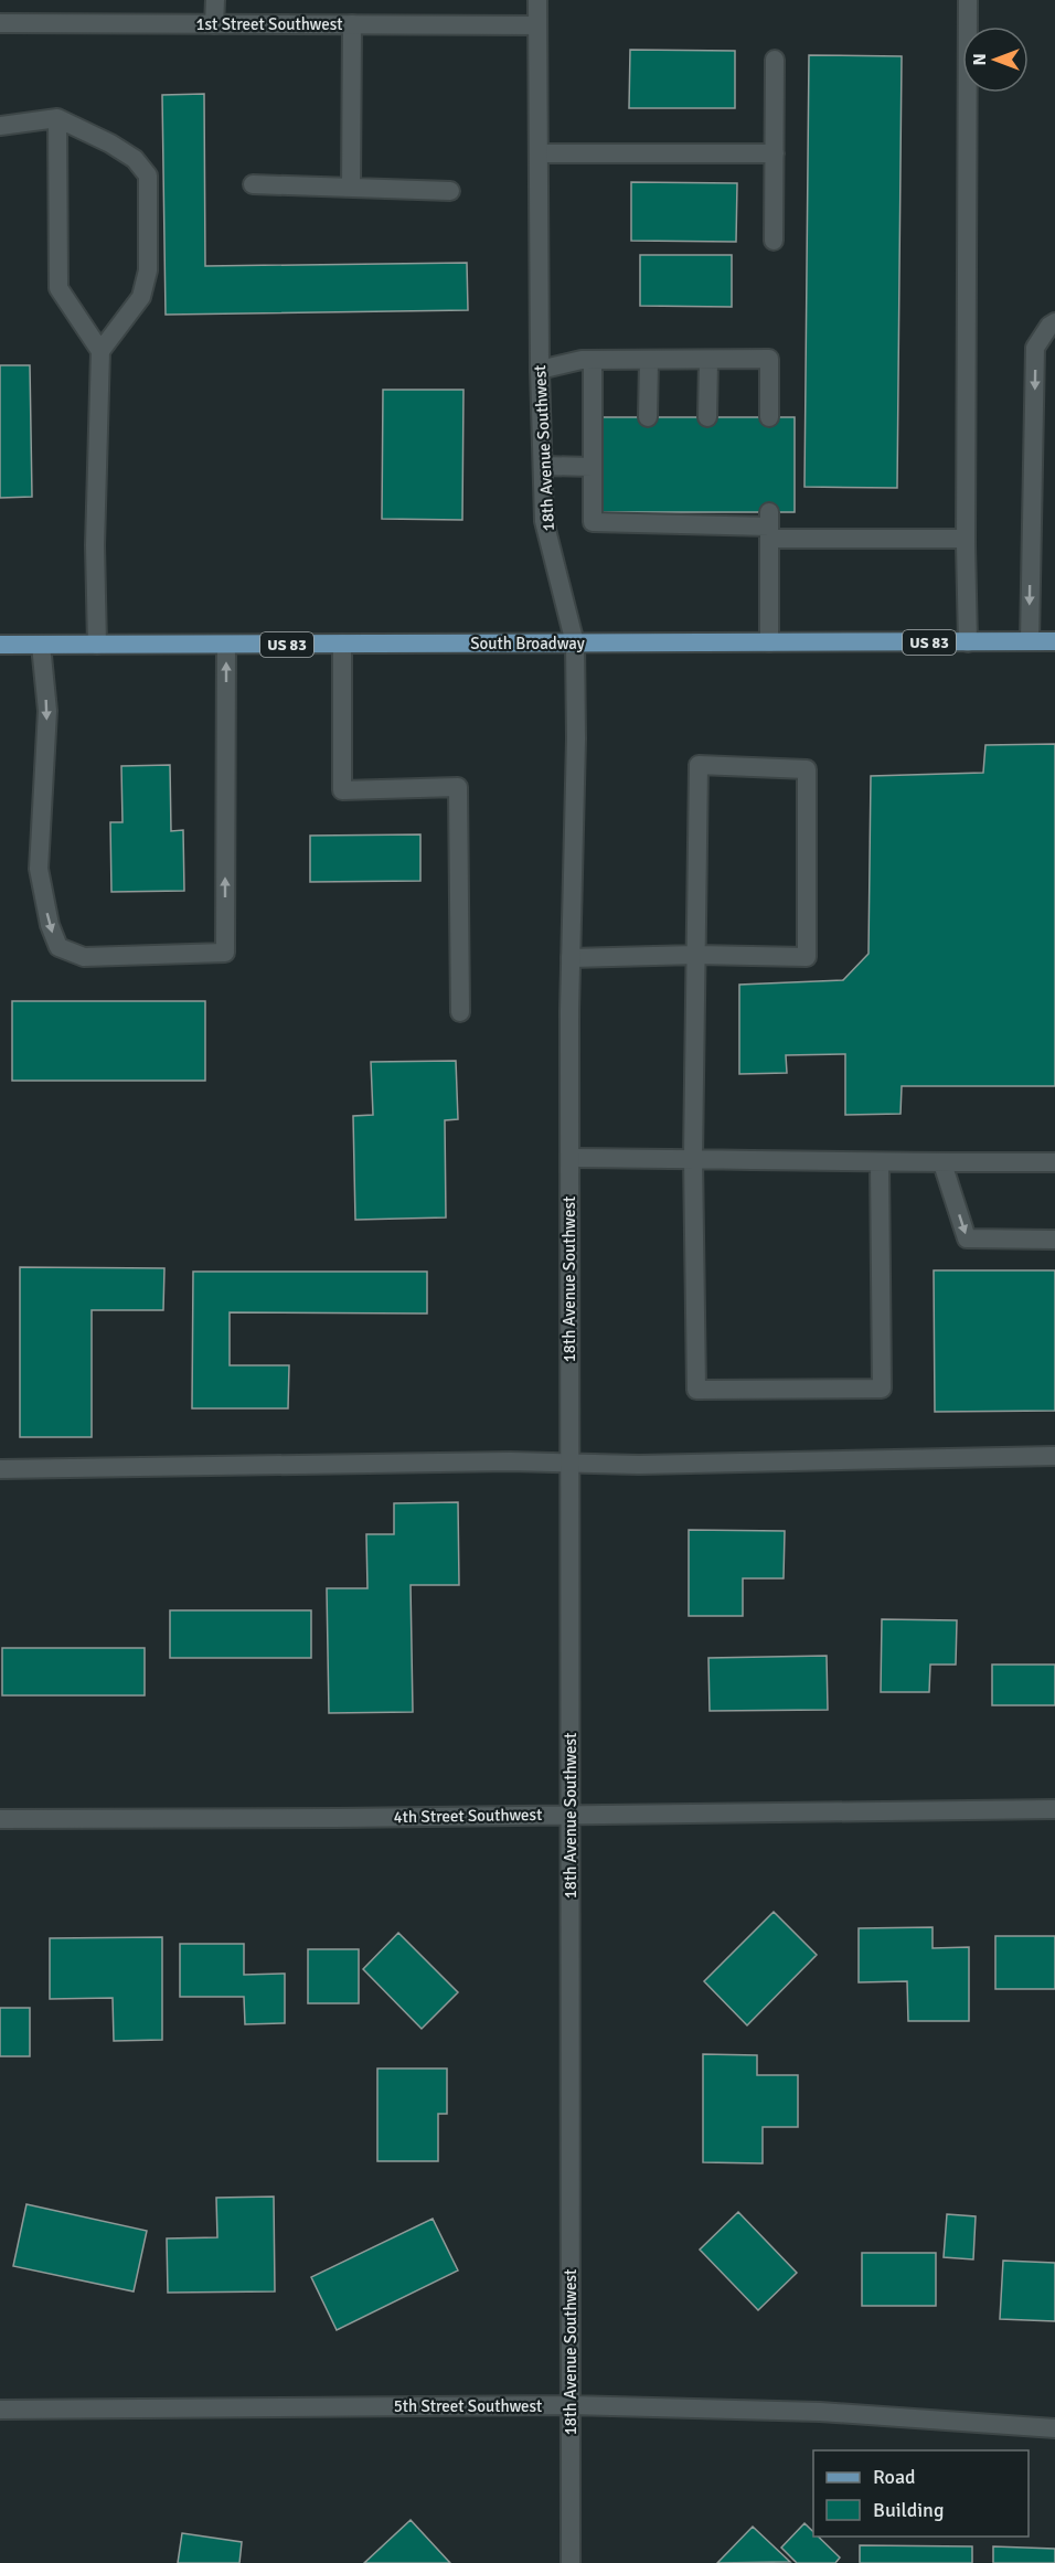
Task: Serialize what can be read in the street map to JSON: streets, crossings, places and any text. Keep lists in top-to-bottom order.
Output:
{
  "streets": {
    "main road": ["US 83", "South Broadway"],
    "street": [
      "1st Street Southwest",
      "18th Avenue Southwest",
      "4th Street Southwest",
      "5th Street Southwest"
    ]
  },
  "crossings": [
    ["1st Street Southwest", "18th Avenue Southwest"],
    ["18th Avenue Southwest", "South Broadway"],
    ["18th Avenue Southwest", "4th Street Southwest"],
    ["18th Avenue Southwest", "5th Street Southwest"]
  ],
  "legend": ["Road", "Building"],
  "north": "left"
}
